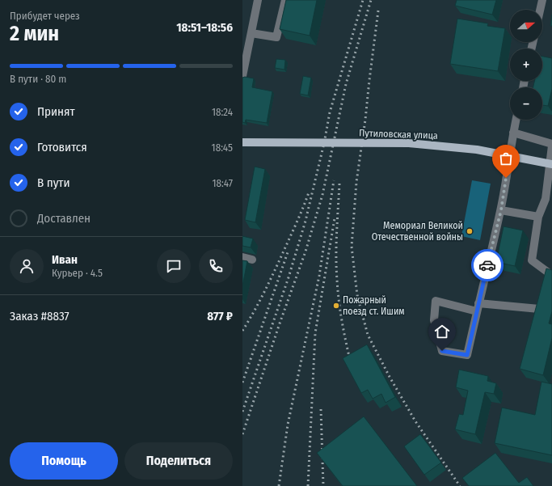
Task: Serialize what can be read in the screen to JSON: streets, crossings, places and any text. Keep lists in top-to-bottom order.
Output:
{
  "streets": {
    "main road": ["Путиловская улица"]
  },
  "places": ["Мемориал Великой Отечественной войны", "Пожарный поезд ст. Ишим"],
  "north": "right",
  "page": {
    "heading": ["2 мин", "Прибудет через", "18:51–18:56"],
    "panel": [
      "Иван",
      "Курьер · 4.5",
      "Заказ #8837",
      "877 ₽"
    ],
    "map_buttons": ["+", "−"],
    "bar": "В пути · 80 m",
    "list": [
      ["Принят", "18:24"],
      ["Готовится", "18:45"],
      ["В пути", "18:47"],
      "Доставлен"
    ],
    "buttons": ["Помощь", "Поделиться"]
  }
}
